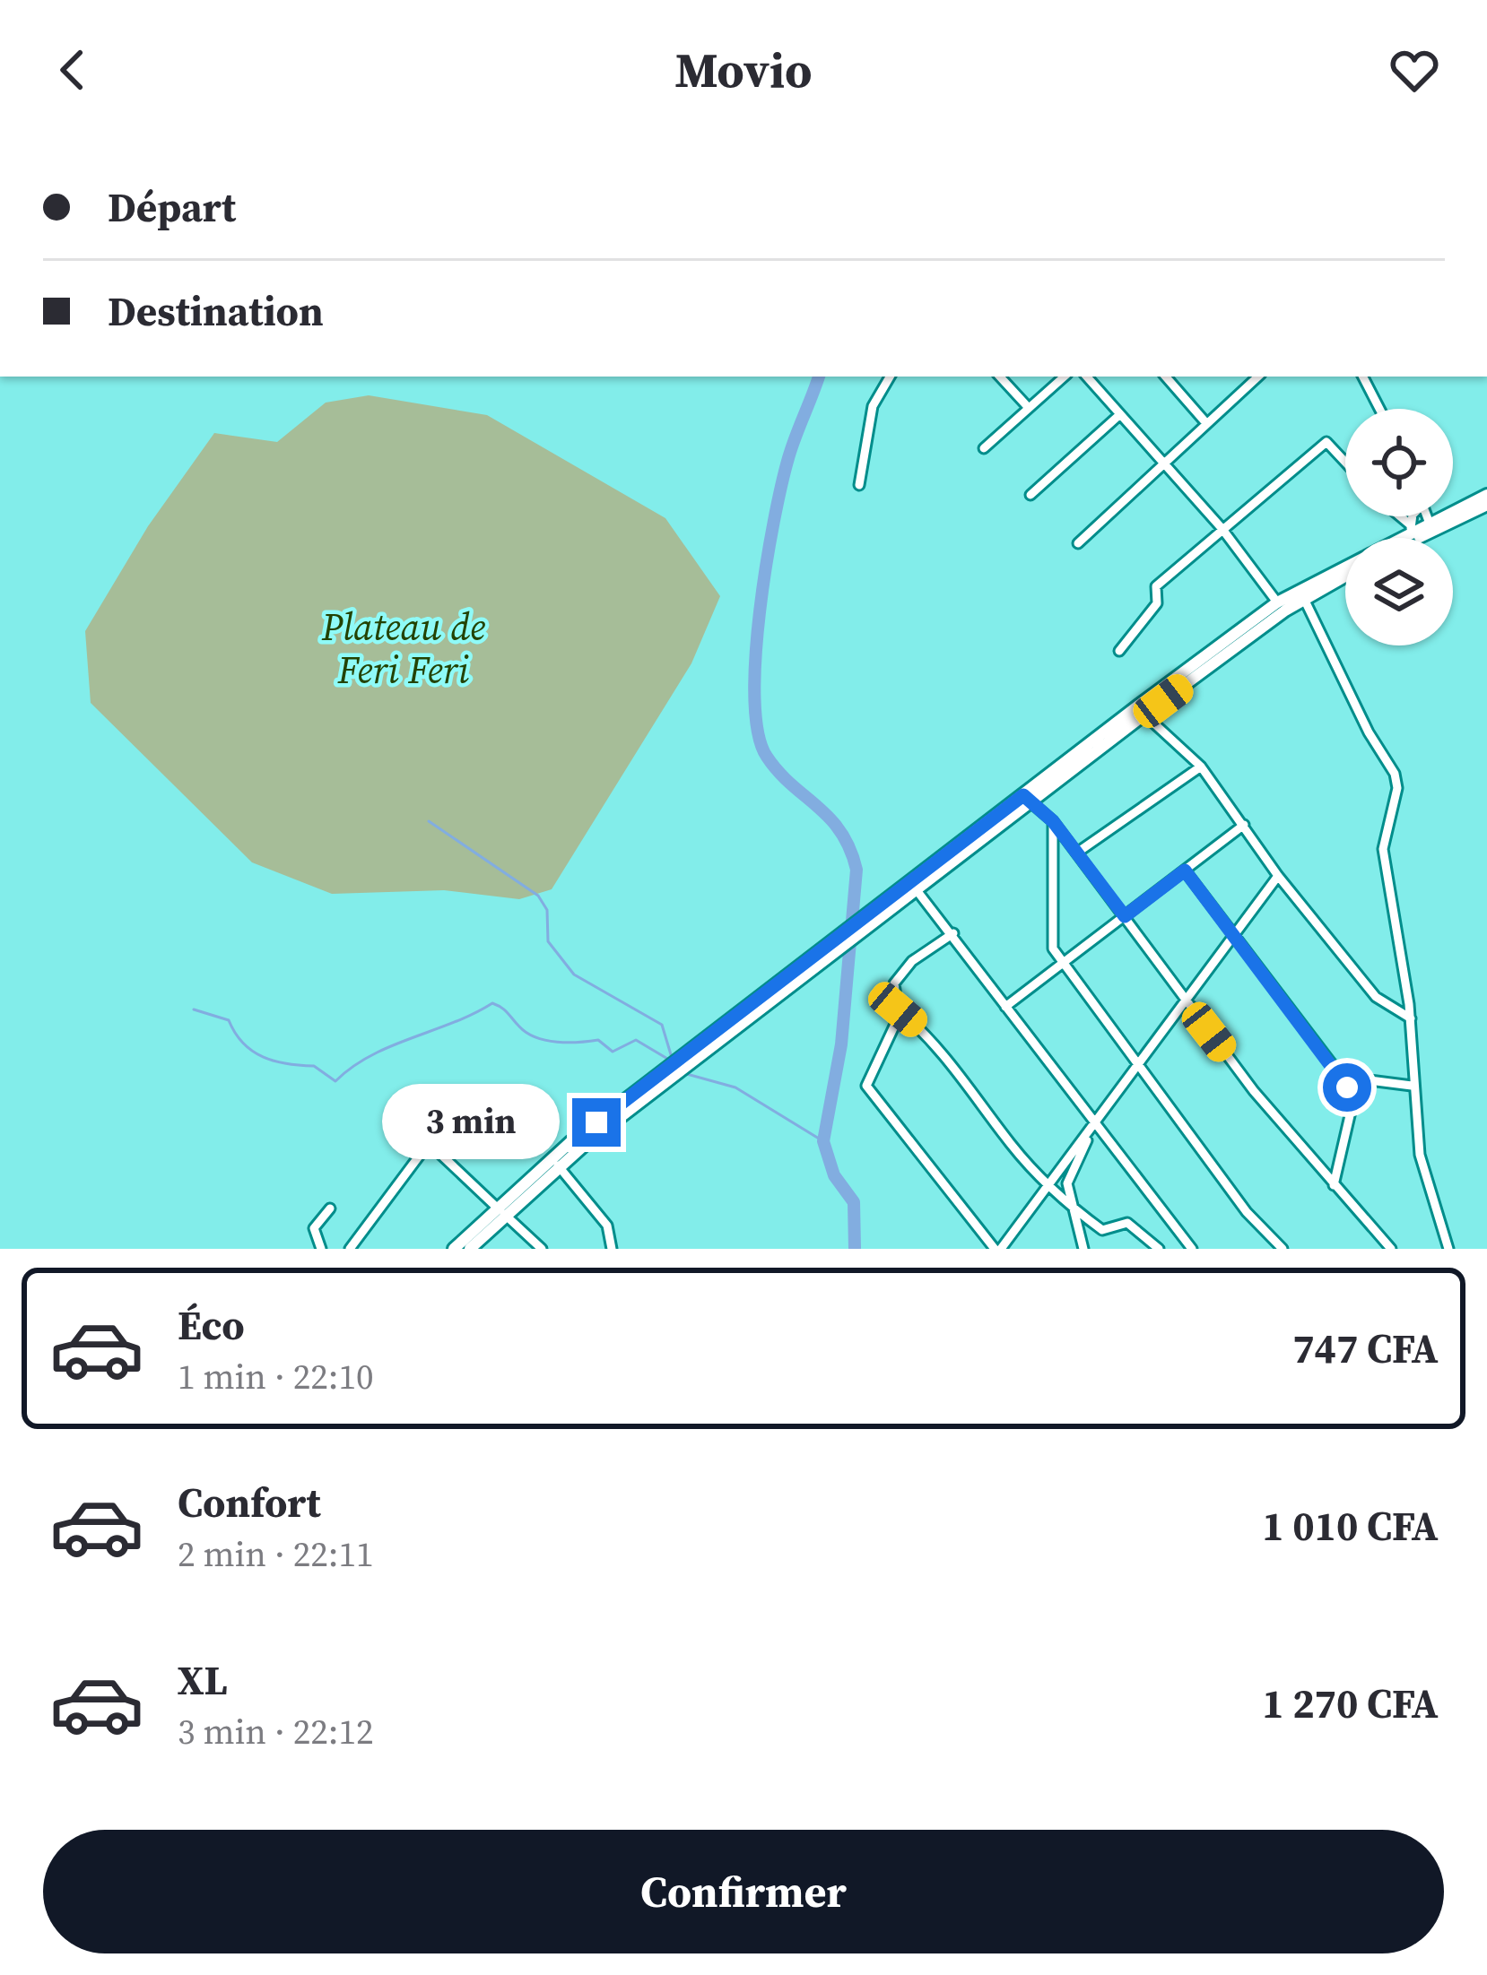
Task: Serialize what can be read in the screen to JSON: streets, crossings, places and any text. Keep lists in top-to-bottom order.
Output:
{
  "parks": ["Plateau de Feri Feri"],
  "page": {
    "header": "Movio",
    "banner": ["Départ", "Destination"],
    "bubble": "3 min",
    "list": [
      {
        "name": "Éco",
        "note": "1 min · 22:10",
        "value": "747 CFA"
      },
      {
        "name": "Confort",
        "note": "2 min · 22:11",
        "value": "1 010 CFA"
      },
      {
        "name": "XL",
        "note": "3 min · 22:12",
        "value": "1 270 CFA"
      }
    ],
    "buttons": "Confirmer"
  }
}
